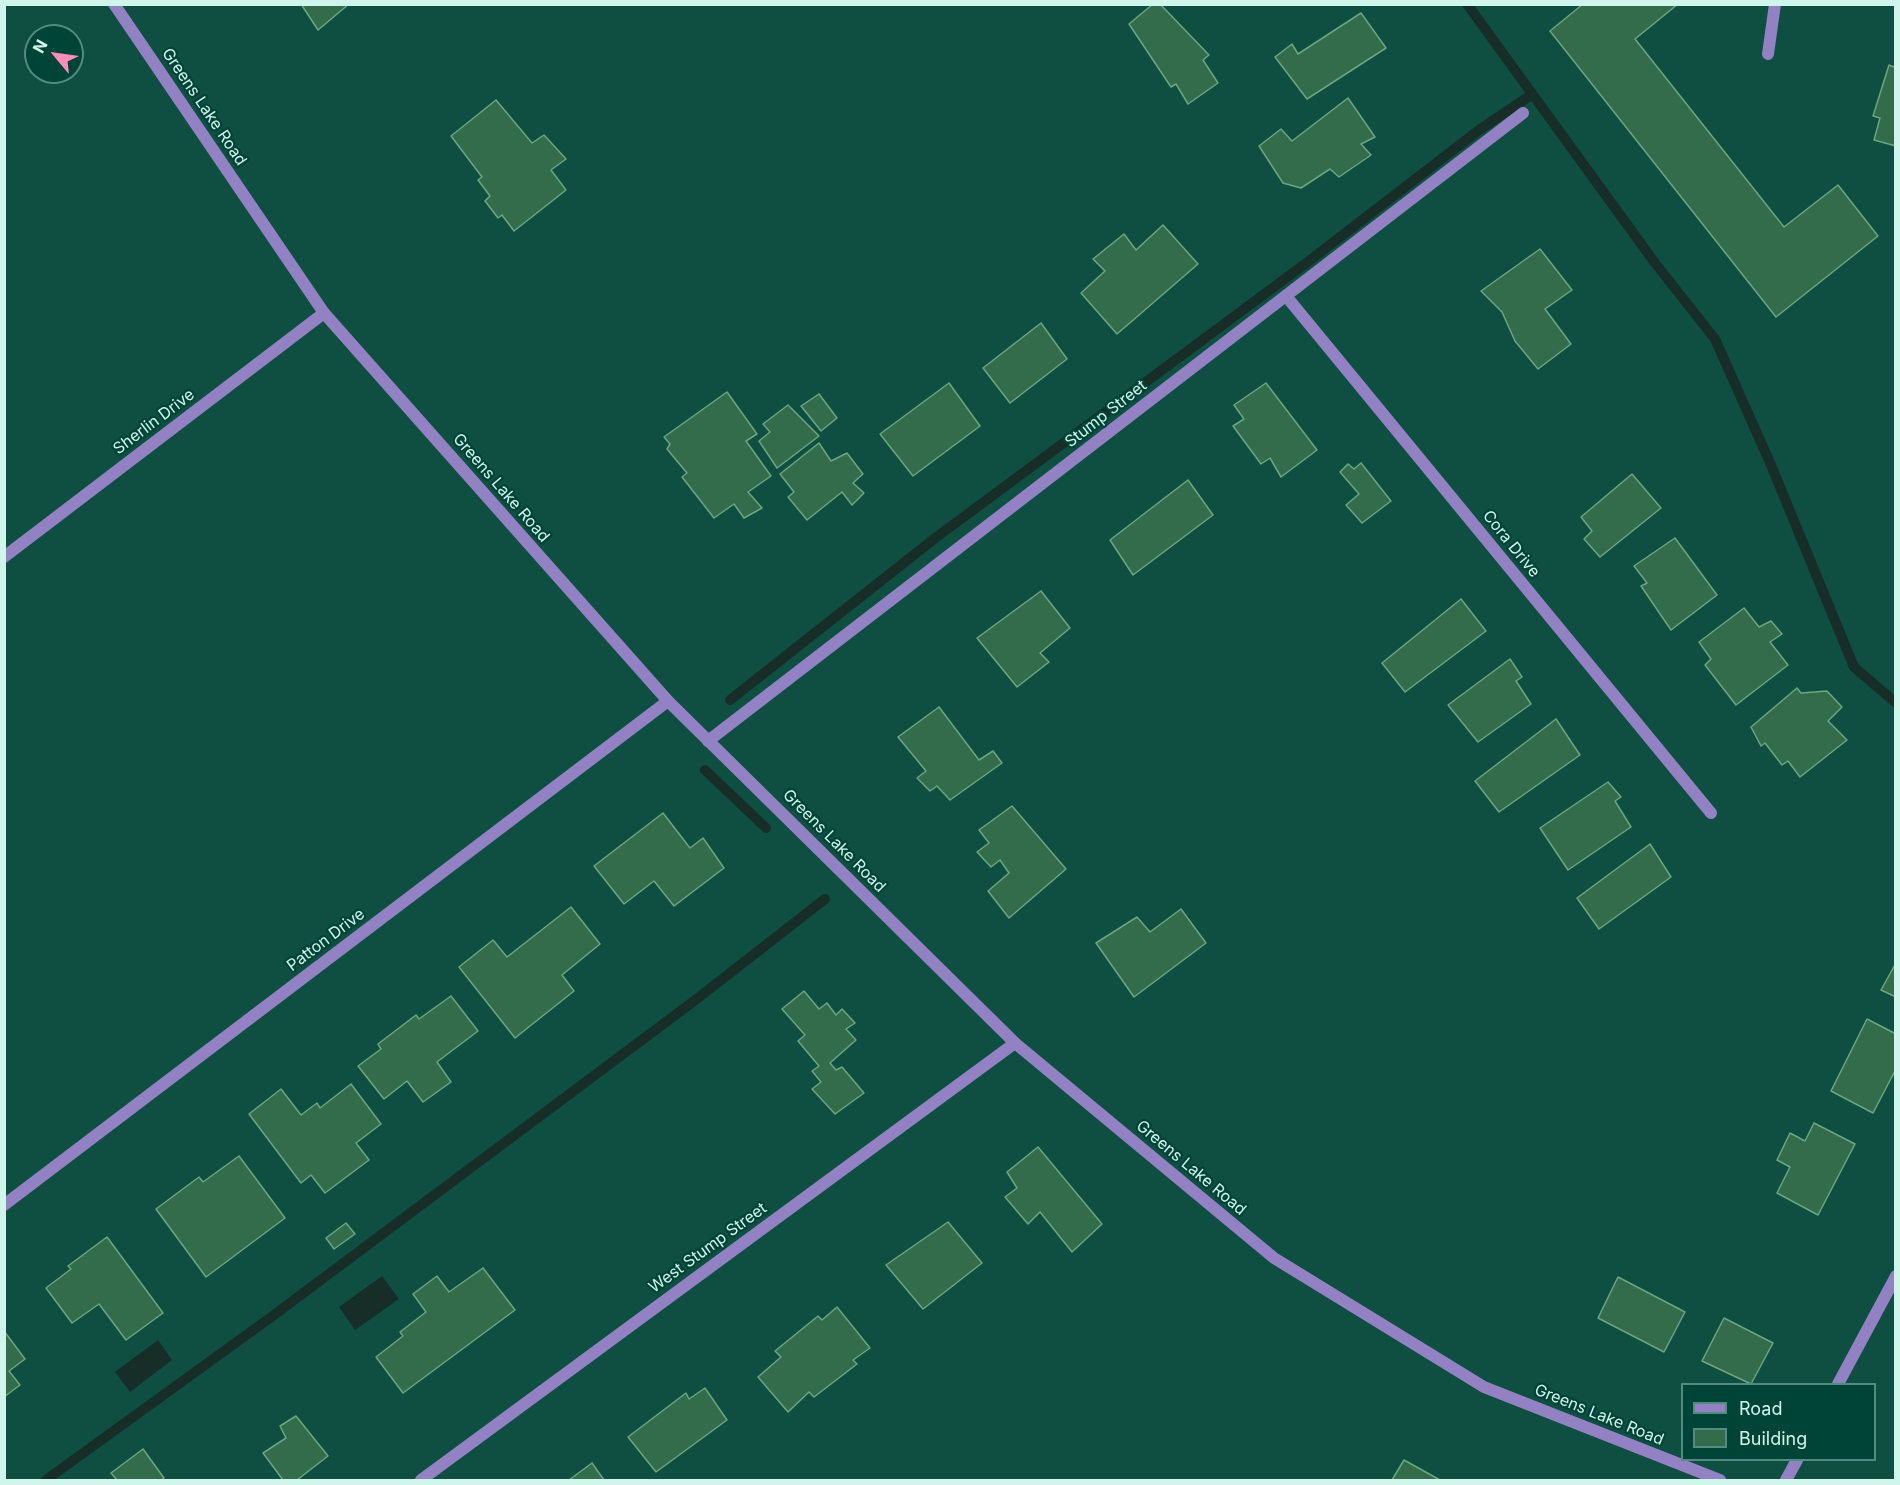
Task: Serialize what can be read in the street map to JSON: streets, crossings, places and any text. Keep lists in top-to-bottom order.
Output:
{
  "streets": {
    "street": [
      "Greens Lake Road",
      "Stump Street",
      "Sherlin Drive",
      "Cora Drive",
      "Patton Drive",
      "West Stump Street"
    ]
  },
  "crossings": [
    ["Greens Lake Road", "Stump Street"],
    ["Greens Lake Road", "Sherlin Drive"],
    ["Greens Lake Road", "Patton Drive"],
    ["Greens Lake Road", "West Stump Street"],
    ["Stump Street", "Cora Drive"]
  ],
  "legend": ["Road", "Building"],
  "north": "top left"
}
